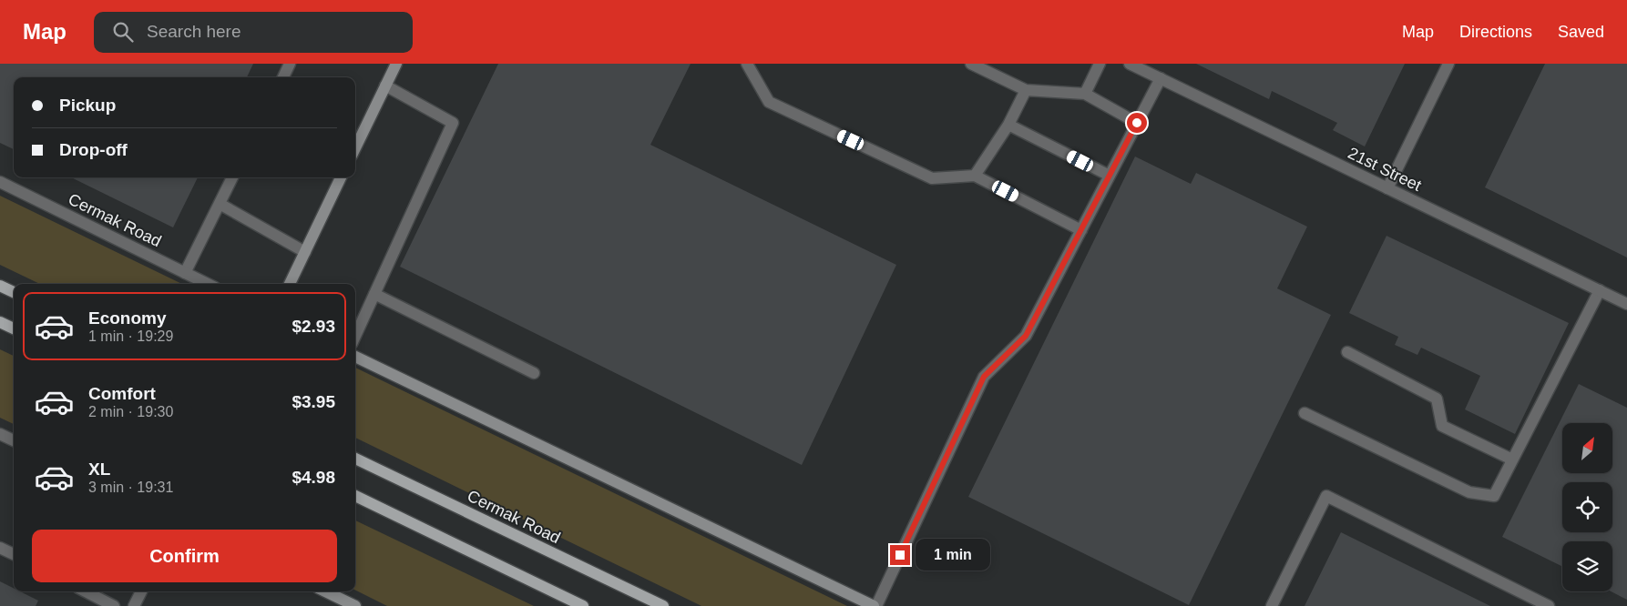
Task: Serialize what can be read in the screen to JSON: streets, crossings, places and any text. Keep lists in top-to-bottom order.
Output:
{
  "streets": {
    "main road": ["Cermak Road"],
    "street": ["21st Street"]
  },
  "north": "top right",
  "page": {
    "header": "Map",
    "search": "Search here",
    "nav": ["Map", "Directions", "Saved"],
    "banner": ["Pickup", "Drop-off"],
    "list": [
      {
        "name": "Economy",
        "note": "1 min · 19:29",
        "value": "$2.93"
      },
      {
        "name": "Comfort",
        "note": "2 min · 19:30",
        "value": "$3.95"
      },
      {
        "name": "XL",
        "note": "3 min · 19:31",
        "value": "$4.98"
      }
    ],
    "buttons": "Confirm",
    "bubble": "1 min"
  }
}
